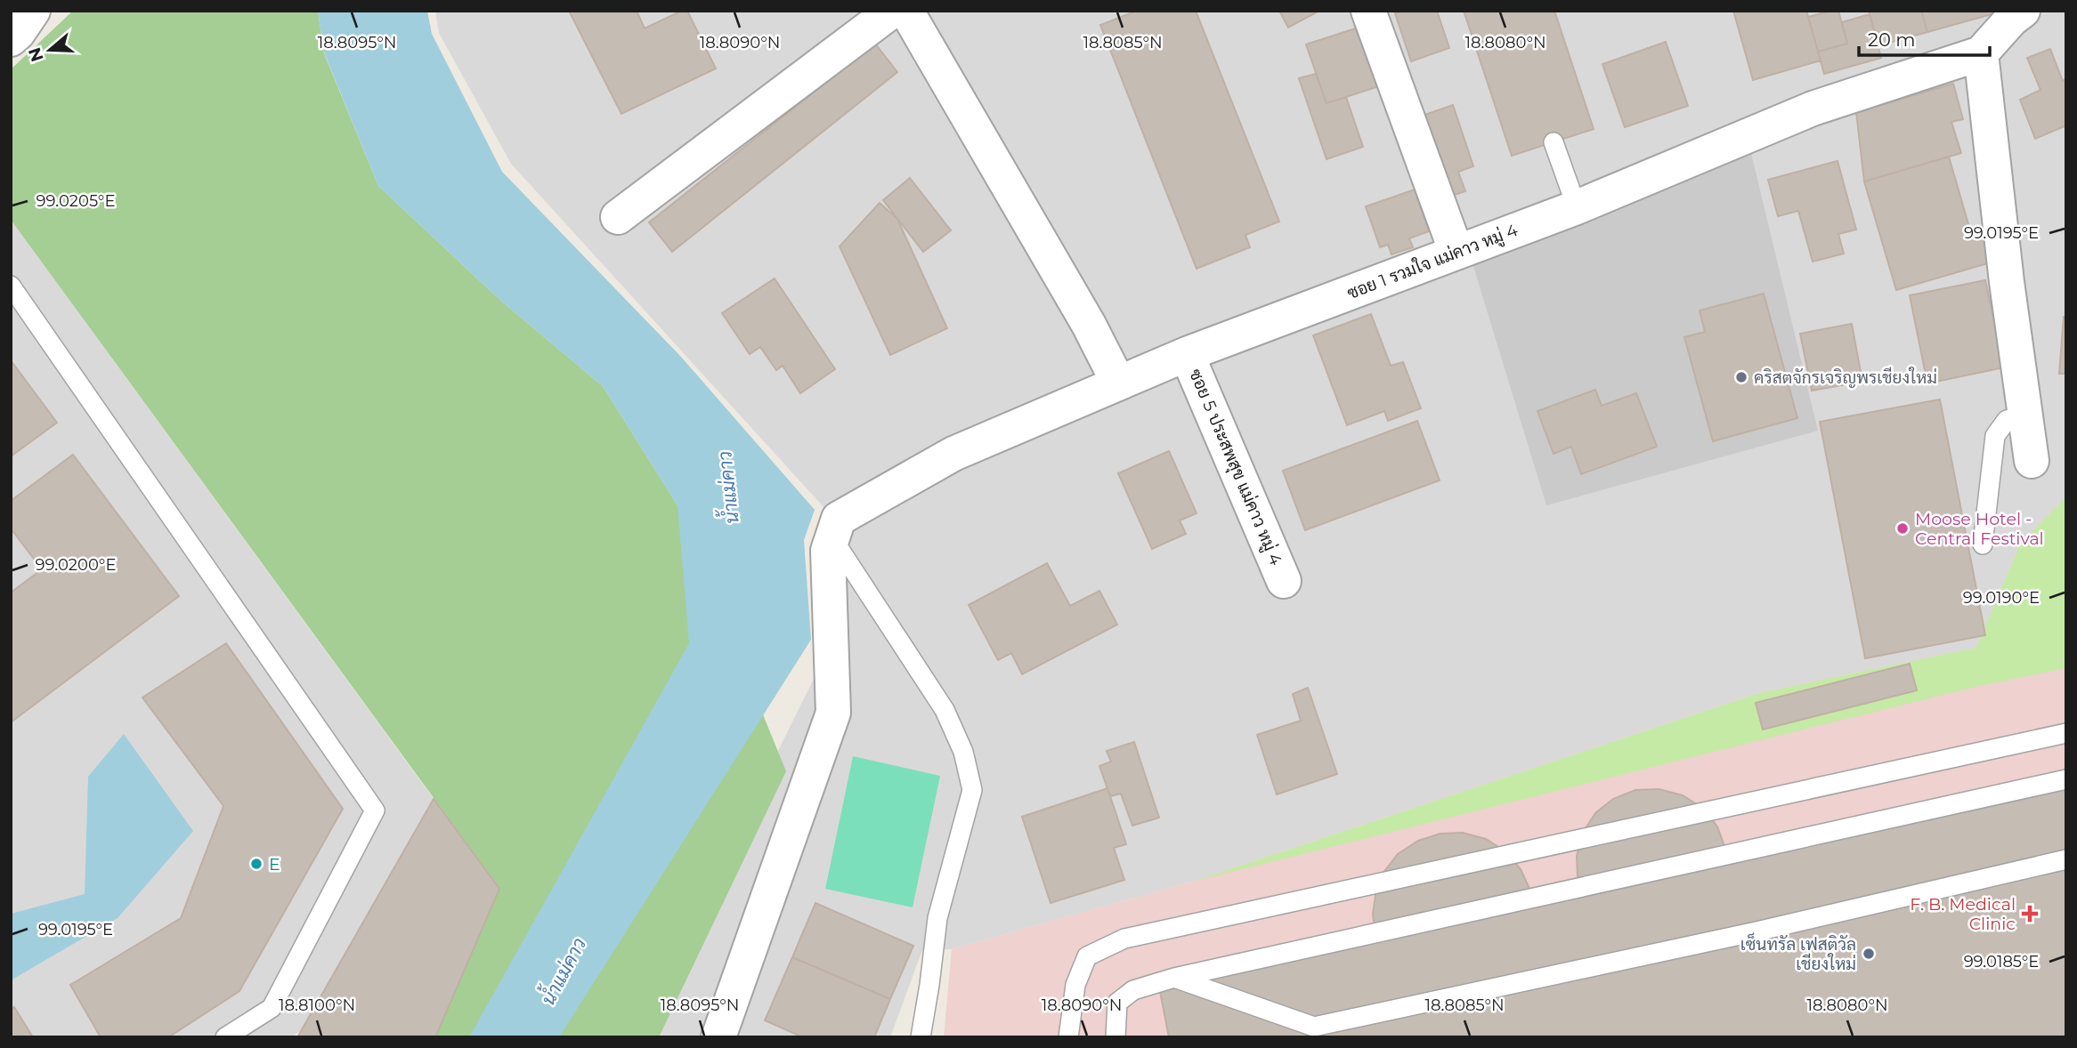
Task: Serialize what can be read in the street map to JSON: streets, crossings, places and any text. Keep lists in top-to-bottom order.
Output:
{
  "streets": {
    "street": ["ซอย 1 รวมใจ แม่คาว หมู่ 4", "ซอย 5 ประสพสุข แม่คาว หมู่ 4"]
  },
  "crossings": [
    ["ซอย 1 รวมใจ แม่คาว หมู่ 4", "ซอย 5 ประสพสุข แม่คาว หมู่ 4"]
  ],
  "water": ["น้ำแม่คาว"],
  "places": {
    "other": [
      "คริสตจักรเจริญพรเชียงใหม่",
      "Moose Hotel - Central Festival",
      "E",
      "เซ็นทรัล เฟสติวัล เชียงใหม่"
    ],
    "health": ["F. B. Medical Clinic"]
  },
  "scale_bar": "20 m",
  "north": "left",
  "coordinates": [
    "18.8095°N",
    "18.8090°N",
    "18.8085°N",
    "18.8080°N",
    "99.0205°E",
    "99.0195°E",
    "99.0200°E",
    "99.0190°E",
    "99.0185°E",
    "18.8100°N"
  ]
}
